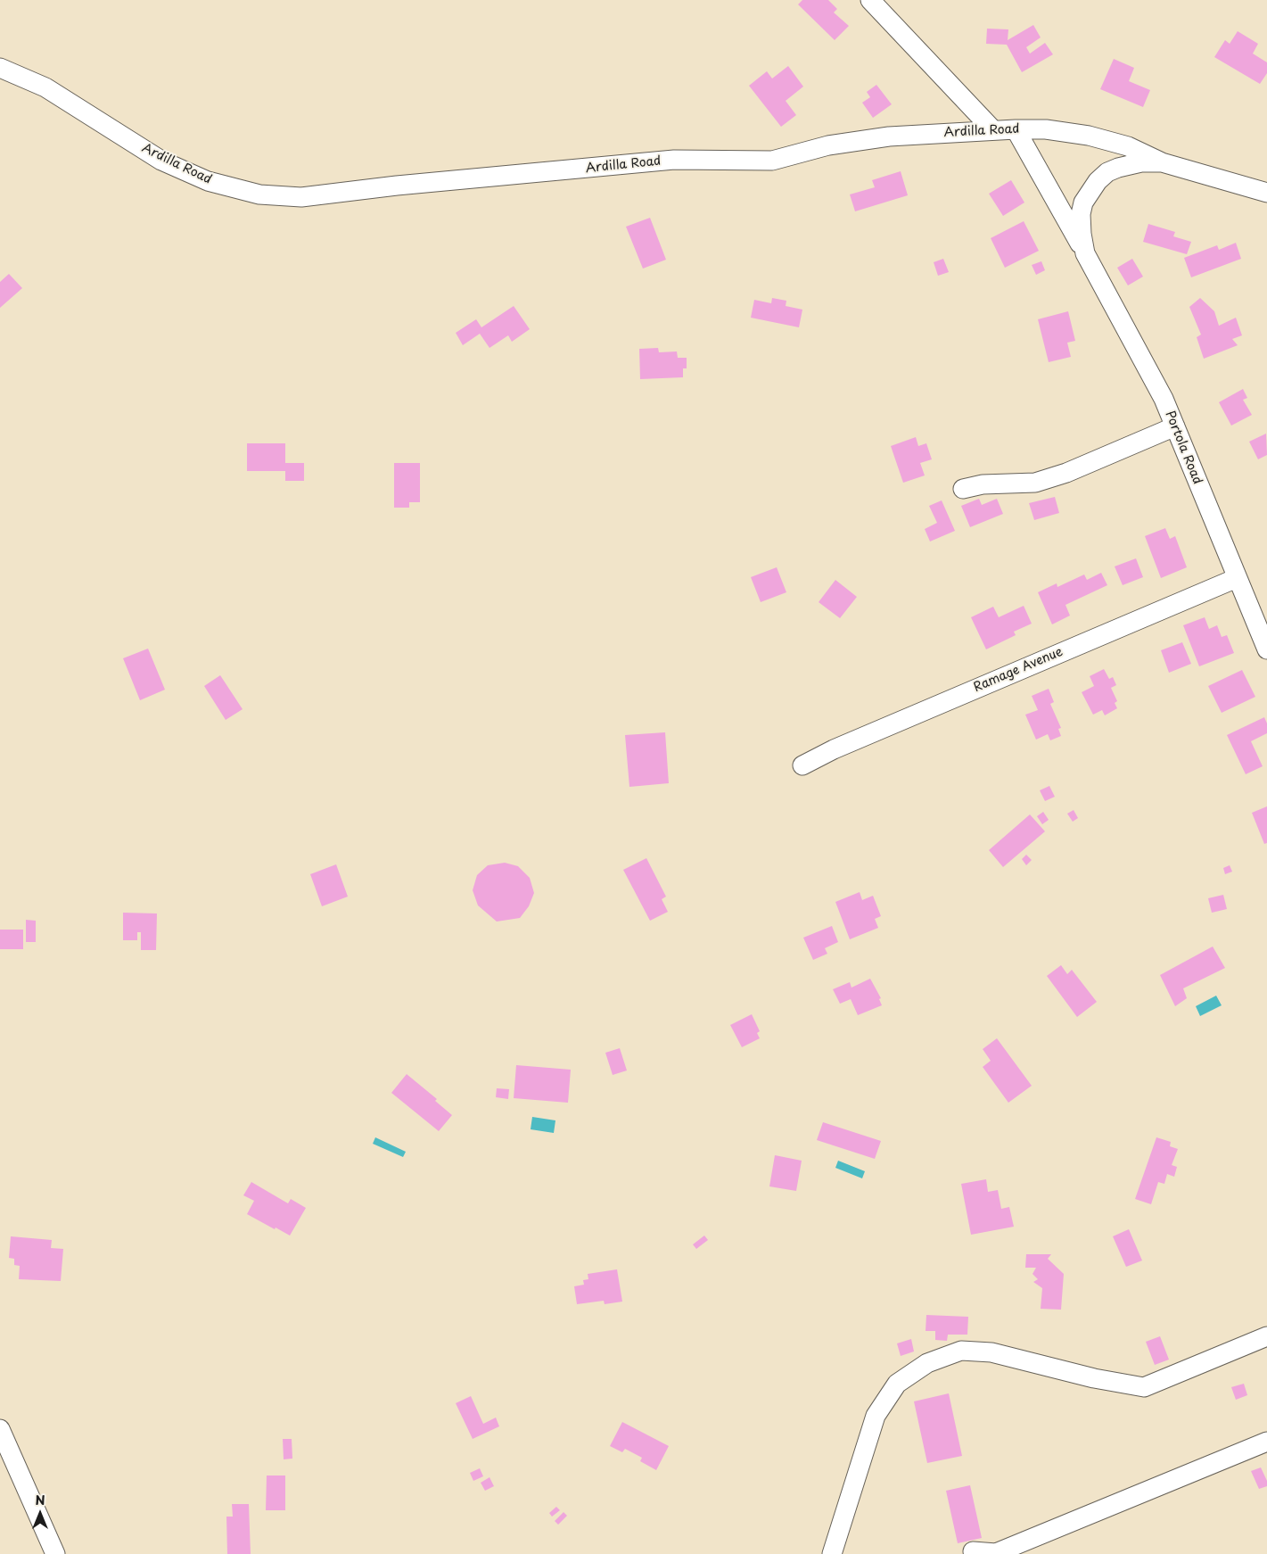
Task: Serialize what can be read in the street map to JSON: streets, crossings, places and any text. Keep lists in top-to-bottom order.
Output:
{
  "streets": {
    "street": ["Ardilla Road", "Portola Road", "Ramage Avenue"]
  },
  "crossings": [
    ["Ardilla Road", "Portola Road"],
    ["Portola Road", "Ramage Avenue"]
  ],
  "north": "top"
}
